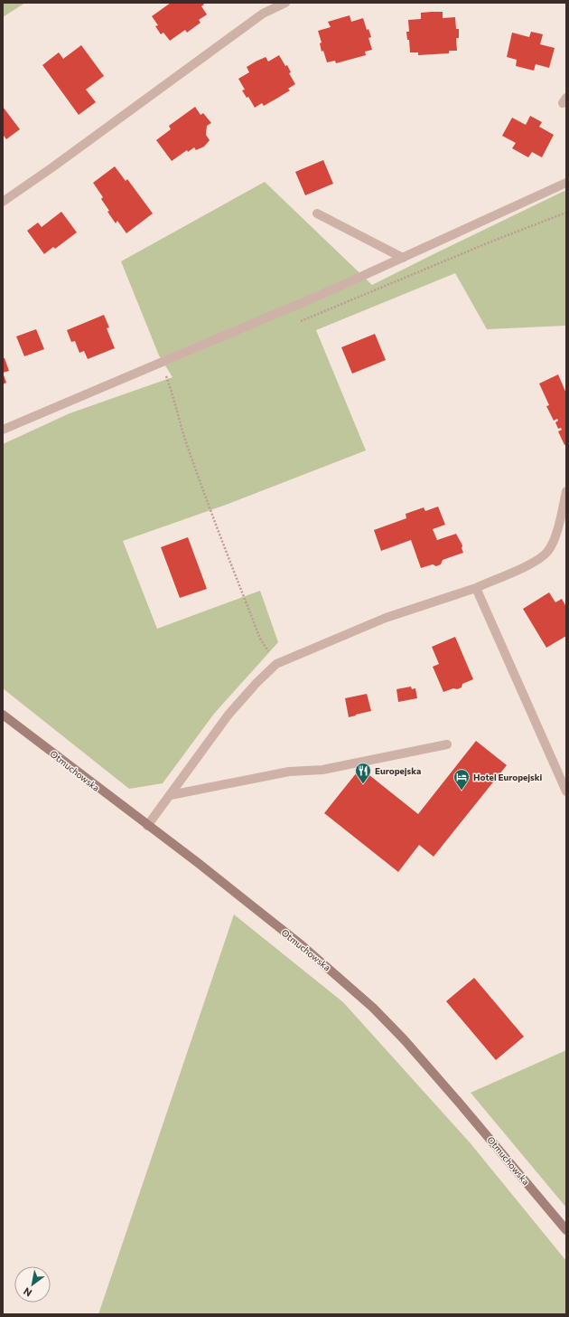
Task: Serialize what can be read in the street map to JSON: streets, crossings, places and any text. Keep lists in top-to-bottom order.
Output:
{
  "streets": {
    "main road": ["Otmuchowska"]
  },
  "places": {
    "restaurant": ["Europejska"],
    "hotel": ["Hotel Europejski"]
  },
  "north": "bottom left"
}
